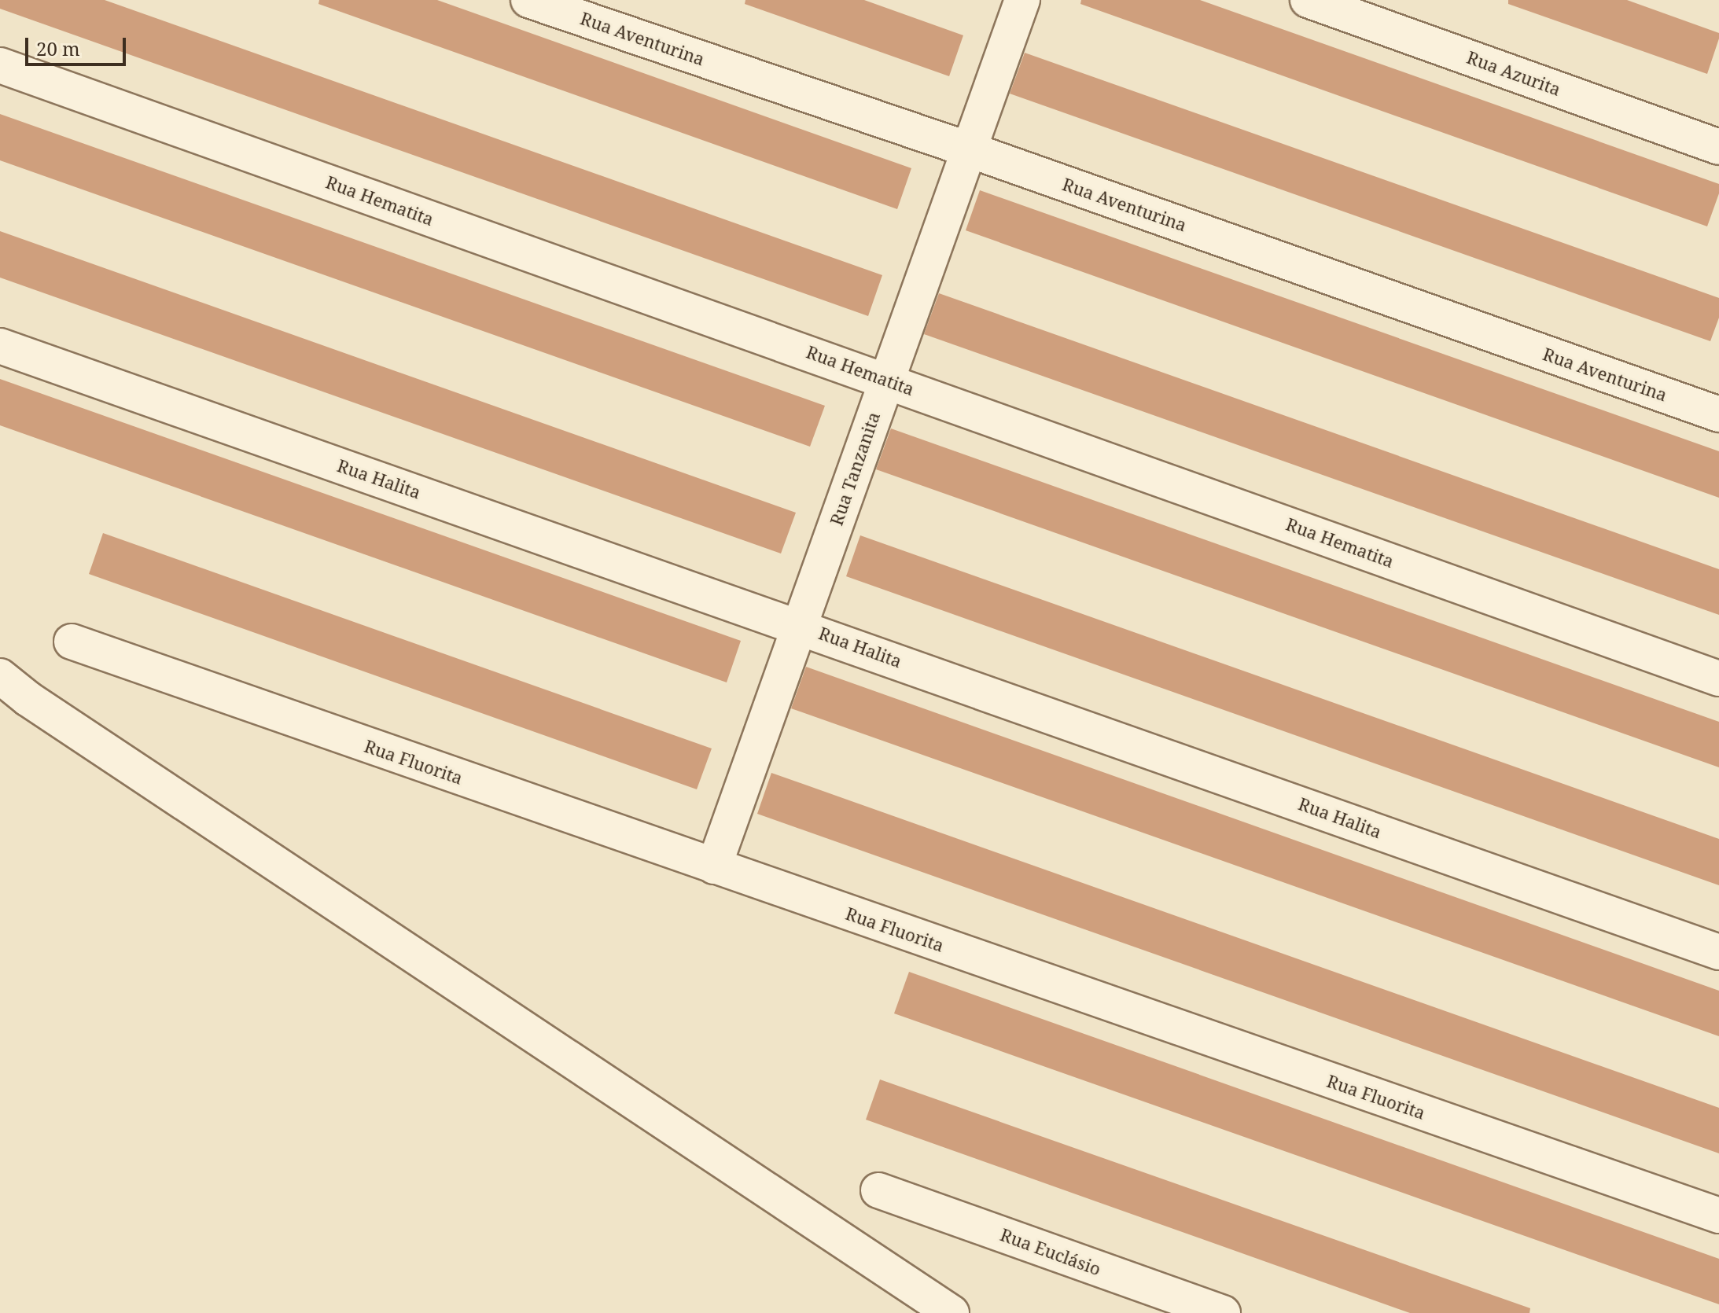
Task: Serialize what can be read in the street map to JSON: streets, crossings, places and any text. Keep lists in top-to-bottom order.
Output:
{
  "streets": {
    "street": [
      "Rua Aventurina",
      "Rua Azurita",
      "Rua Hematita",
      "Rua Tanzanita",
      "Rua Halita",
      "Rua Fluorita",
      "Rua Euclásio"
    ]
  },
  "crossings": [
    ["Rua Aventurina", "Rua Tanzanita"],
    ["Rua Hematita", "Rua Tanzanita"],
    ["Rua Tanzanita", "Rua Halita"],
    ["Rua Tanzanita", "Rua Fluorita"]
  ],
  "scale_bar": "20 m"
}
